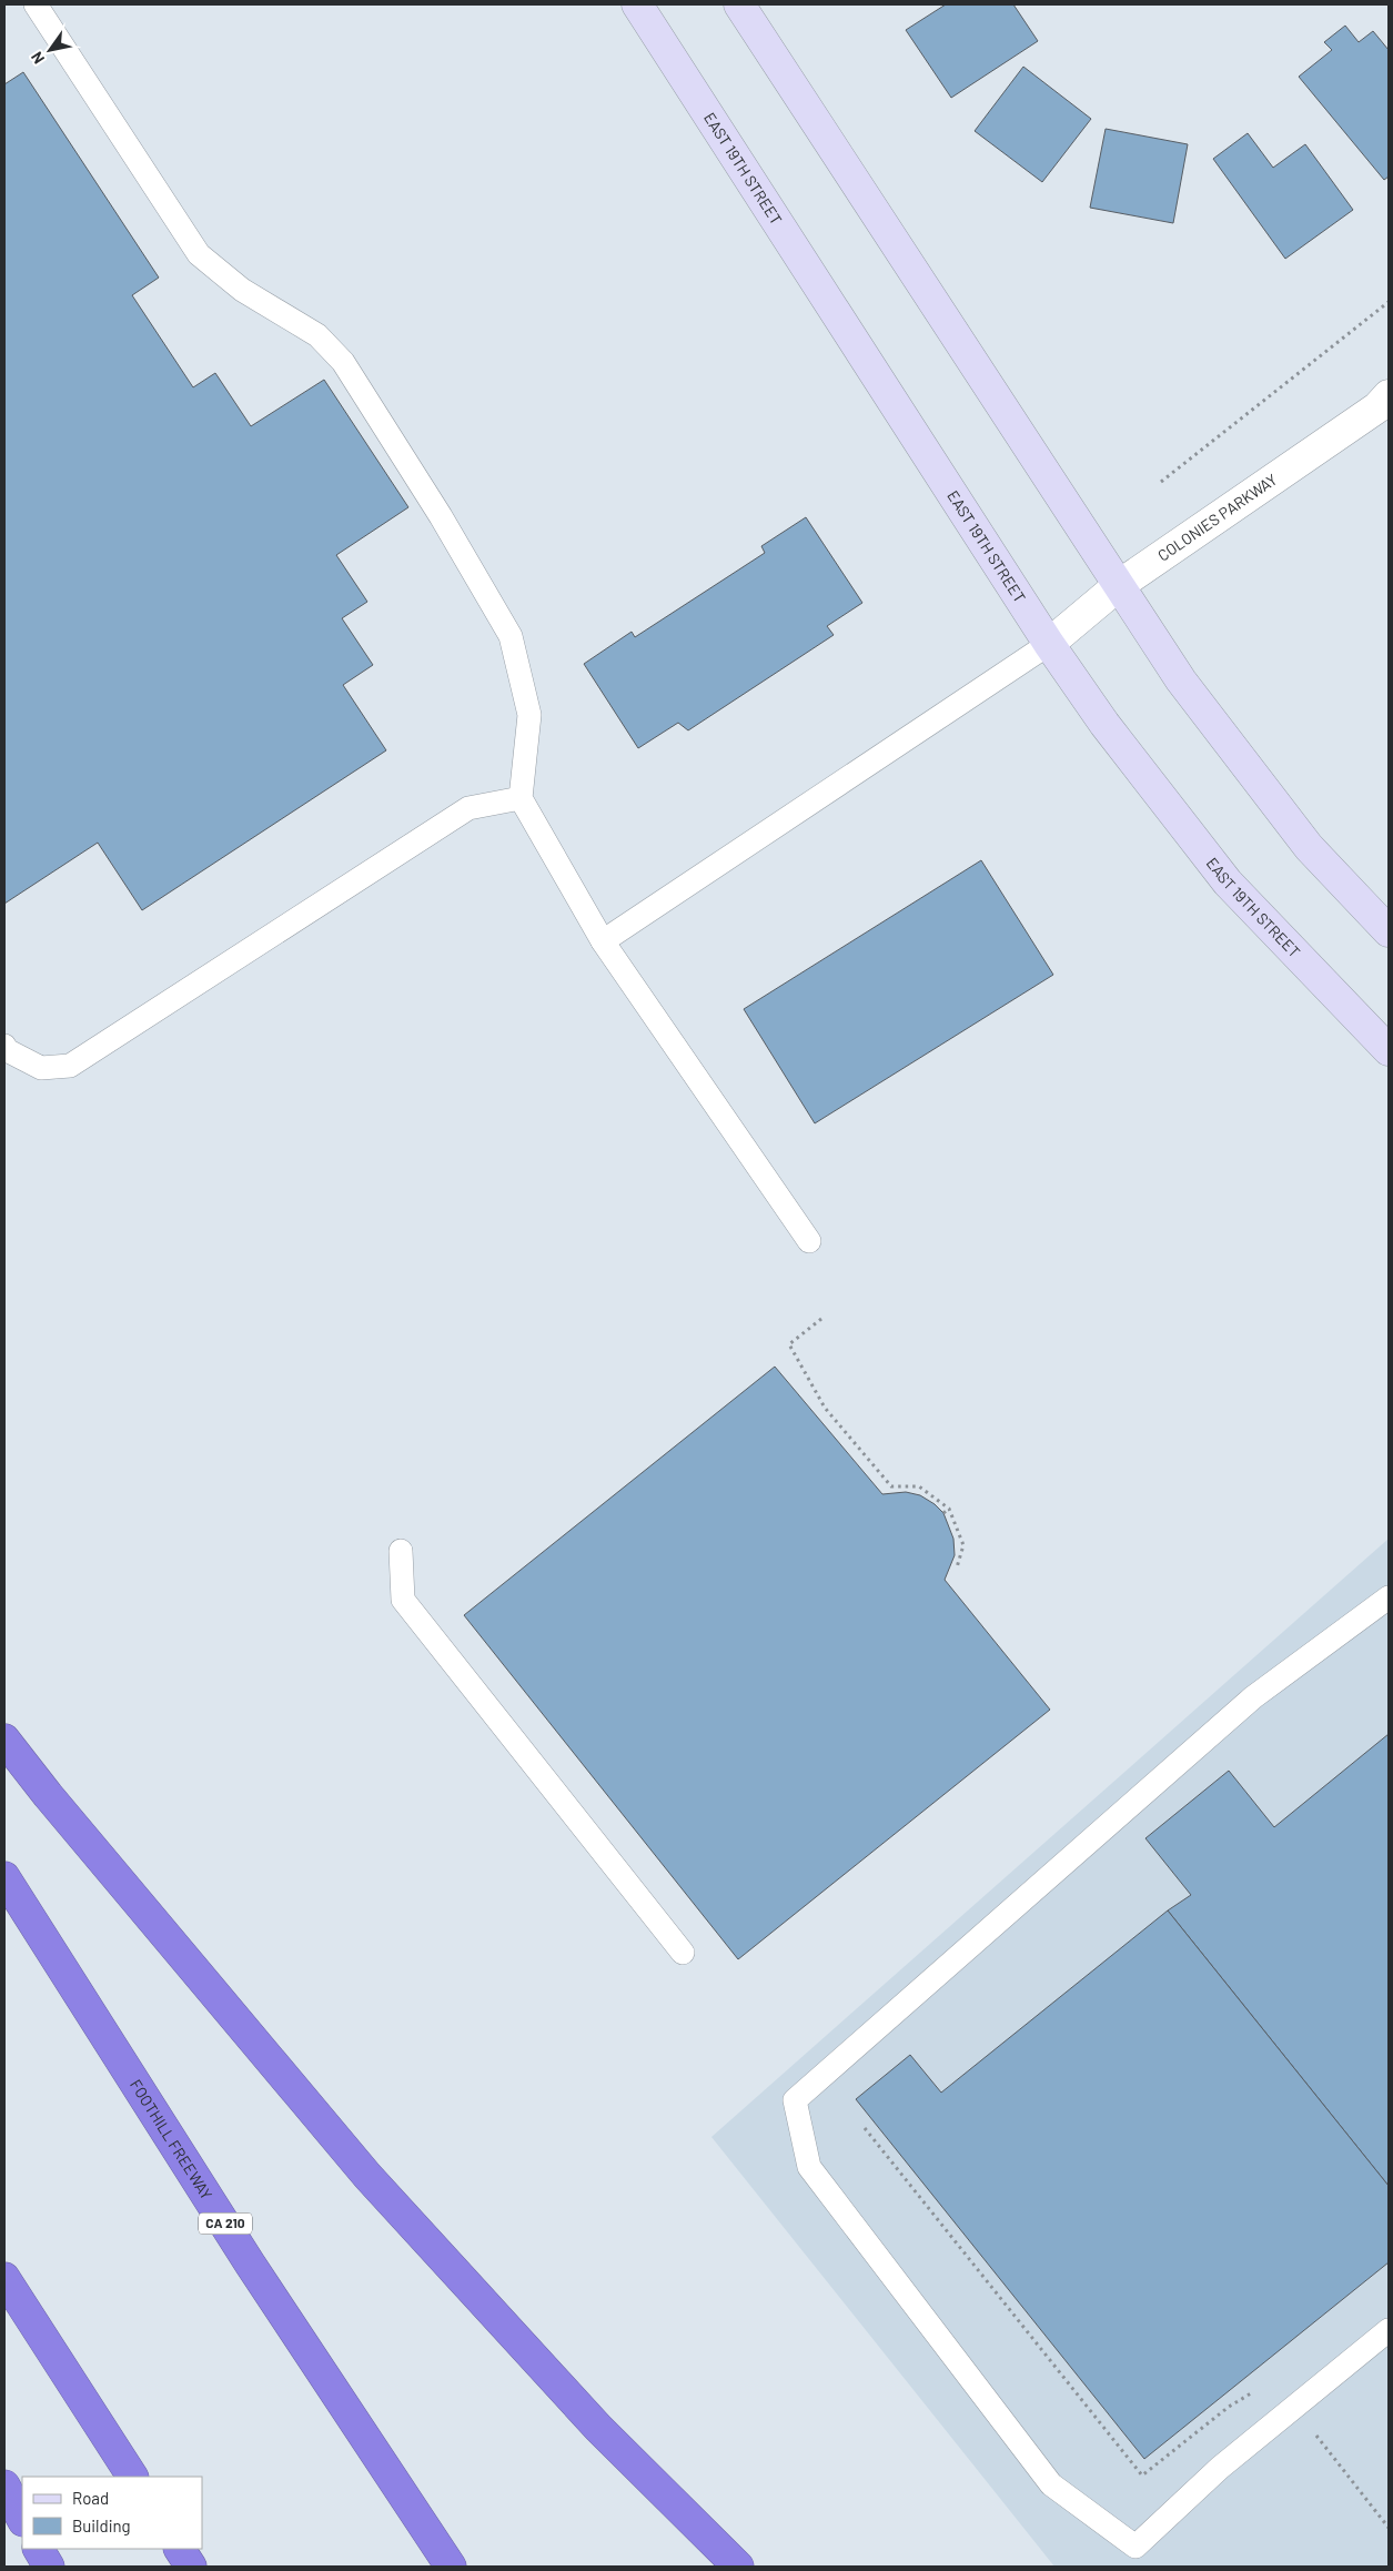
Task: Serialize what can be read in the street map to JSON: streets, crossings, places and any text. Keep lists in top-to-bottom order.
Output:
{
  "streets": {
    "highway": ["FOOTHILL FREEWAY", "CA 210"],
    "main road": ["EAST 19TH STREET"],
    "street": ["COLONIES PARKWAY"]
  },
  "crossings": [
    ["EAST 19TH STREET", "COLONIES PARKWAY"]
  ],
  "legend": ["Road", "Building"],
  "north": "bottom left"
}
